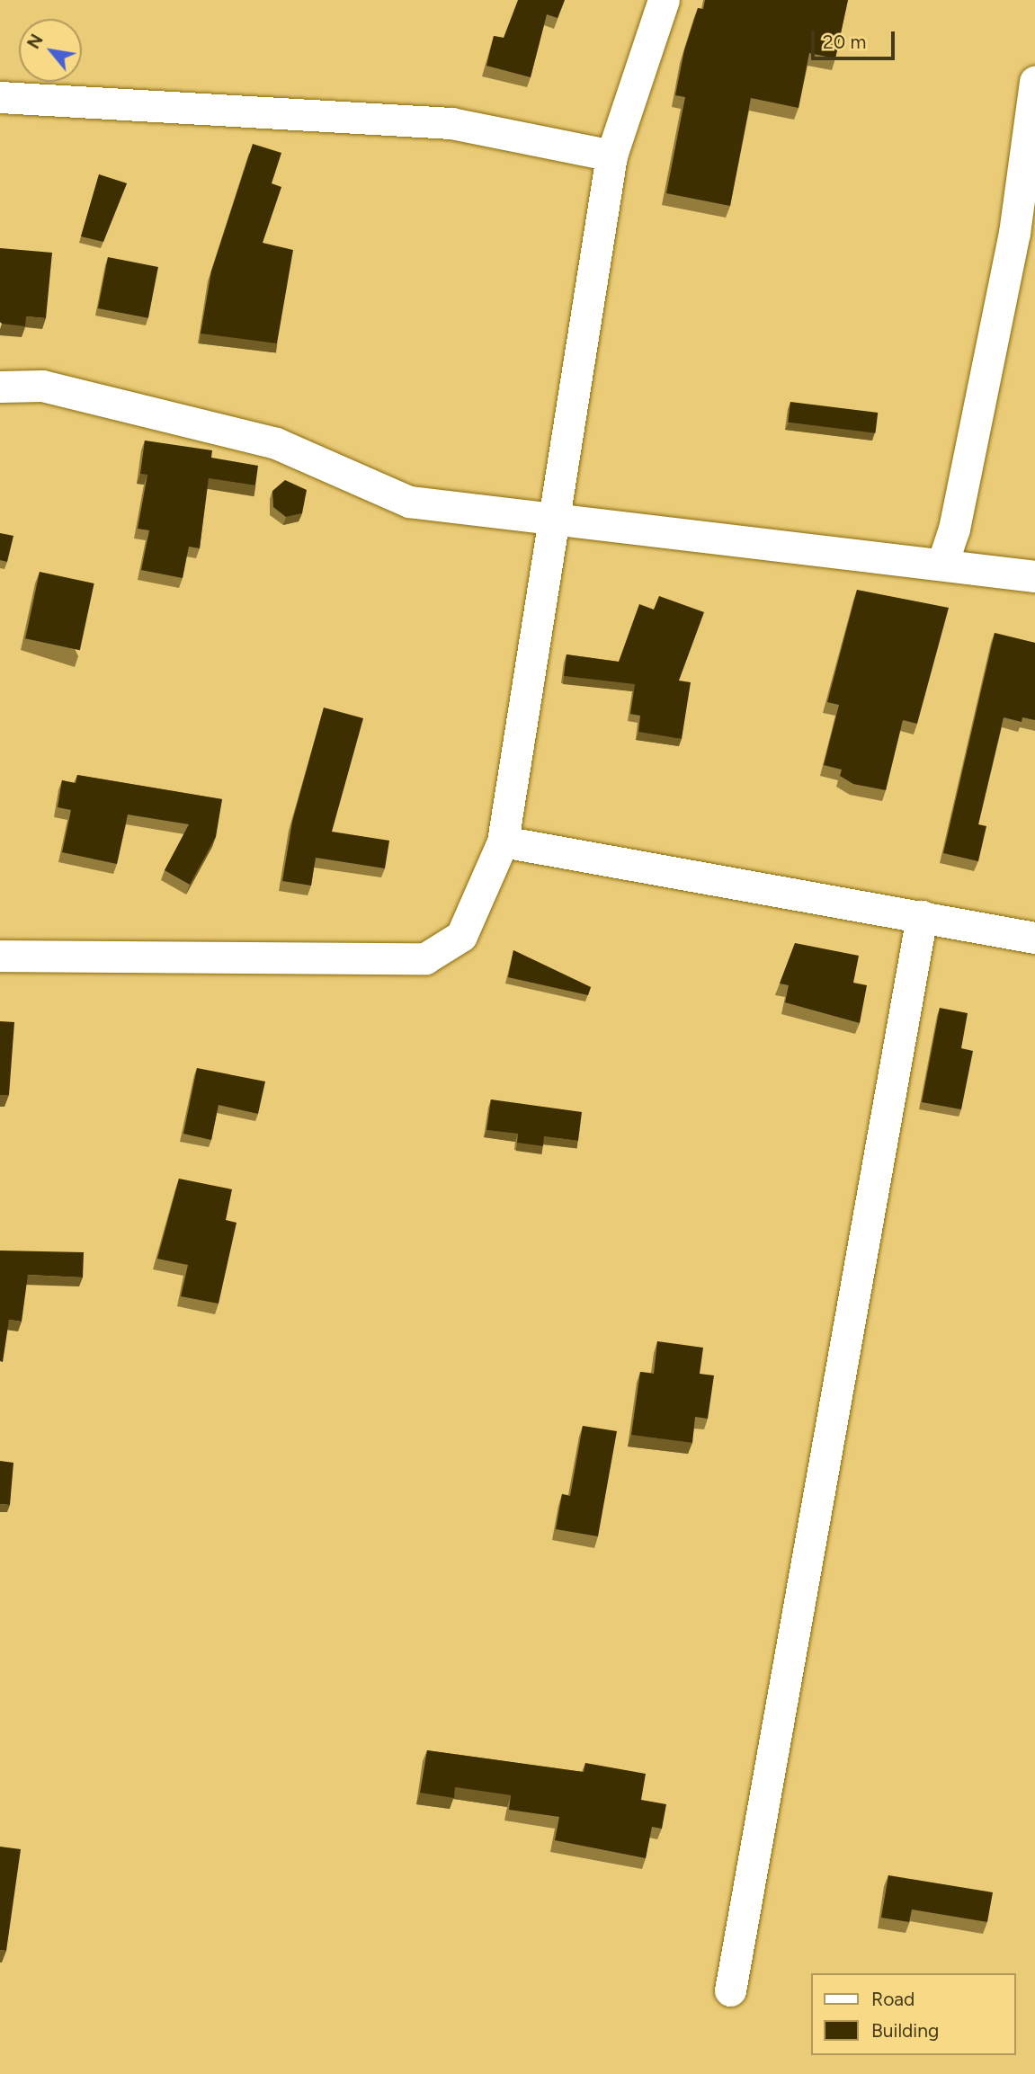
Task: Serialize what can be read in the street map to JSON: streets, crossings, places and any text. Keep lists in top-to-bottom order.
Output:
{
  "legend": ["Road", "Building"],
  "scale_bar": "20 m",
  "north": "top left"
}
